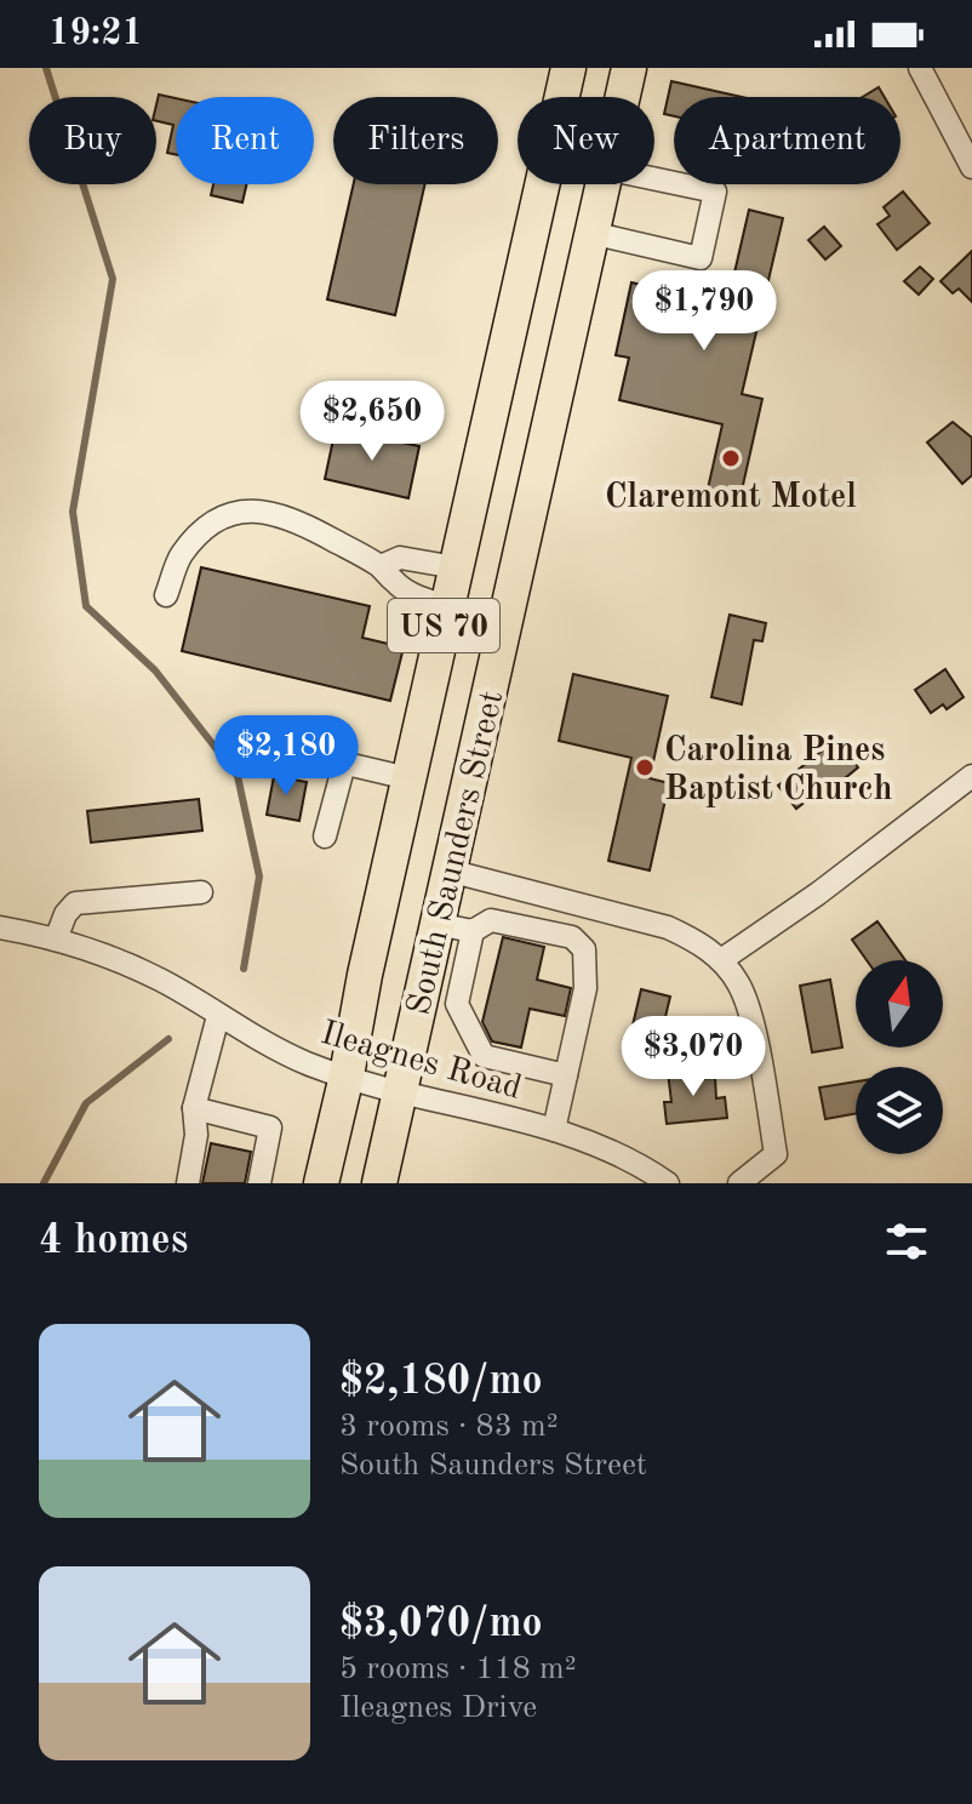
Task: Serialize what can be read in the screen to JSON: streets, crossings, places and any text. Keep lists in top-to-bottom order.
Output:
{
  "streets": {
    "highway": ["US 70", "South Saunders Street"],
    "street": ["Ileagnes Road"]
  },
  "crossings": [
    ["South Saunders Street", "Ileagnes Road"]
  ],
  "places": ["Claremont Motel", "Carolina Pines Baptist Church"],
  "north": "top",
  "page": {
    "status": "19:21",
    "chip": [
      "Buy",
      "Rent",
      "Filters",
      "New",
      "Apartment"
    ],
    "price": [
      "$1,790",
      "$2,650",
      "$2,180",
      "$3,070"
    ],
    "heading": "4 homes",
    "list": [
      {
        "name": "$2,180/mo",
        "note": "3 rooms · 83 m² · South Saunders Street"
      },
      {
        "name": "$3,070/mo",
        "note": "5 rooms · 118 m² · Ileagnes Drive"
      }
    ]
  }
}
